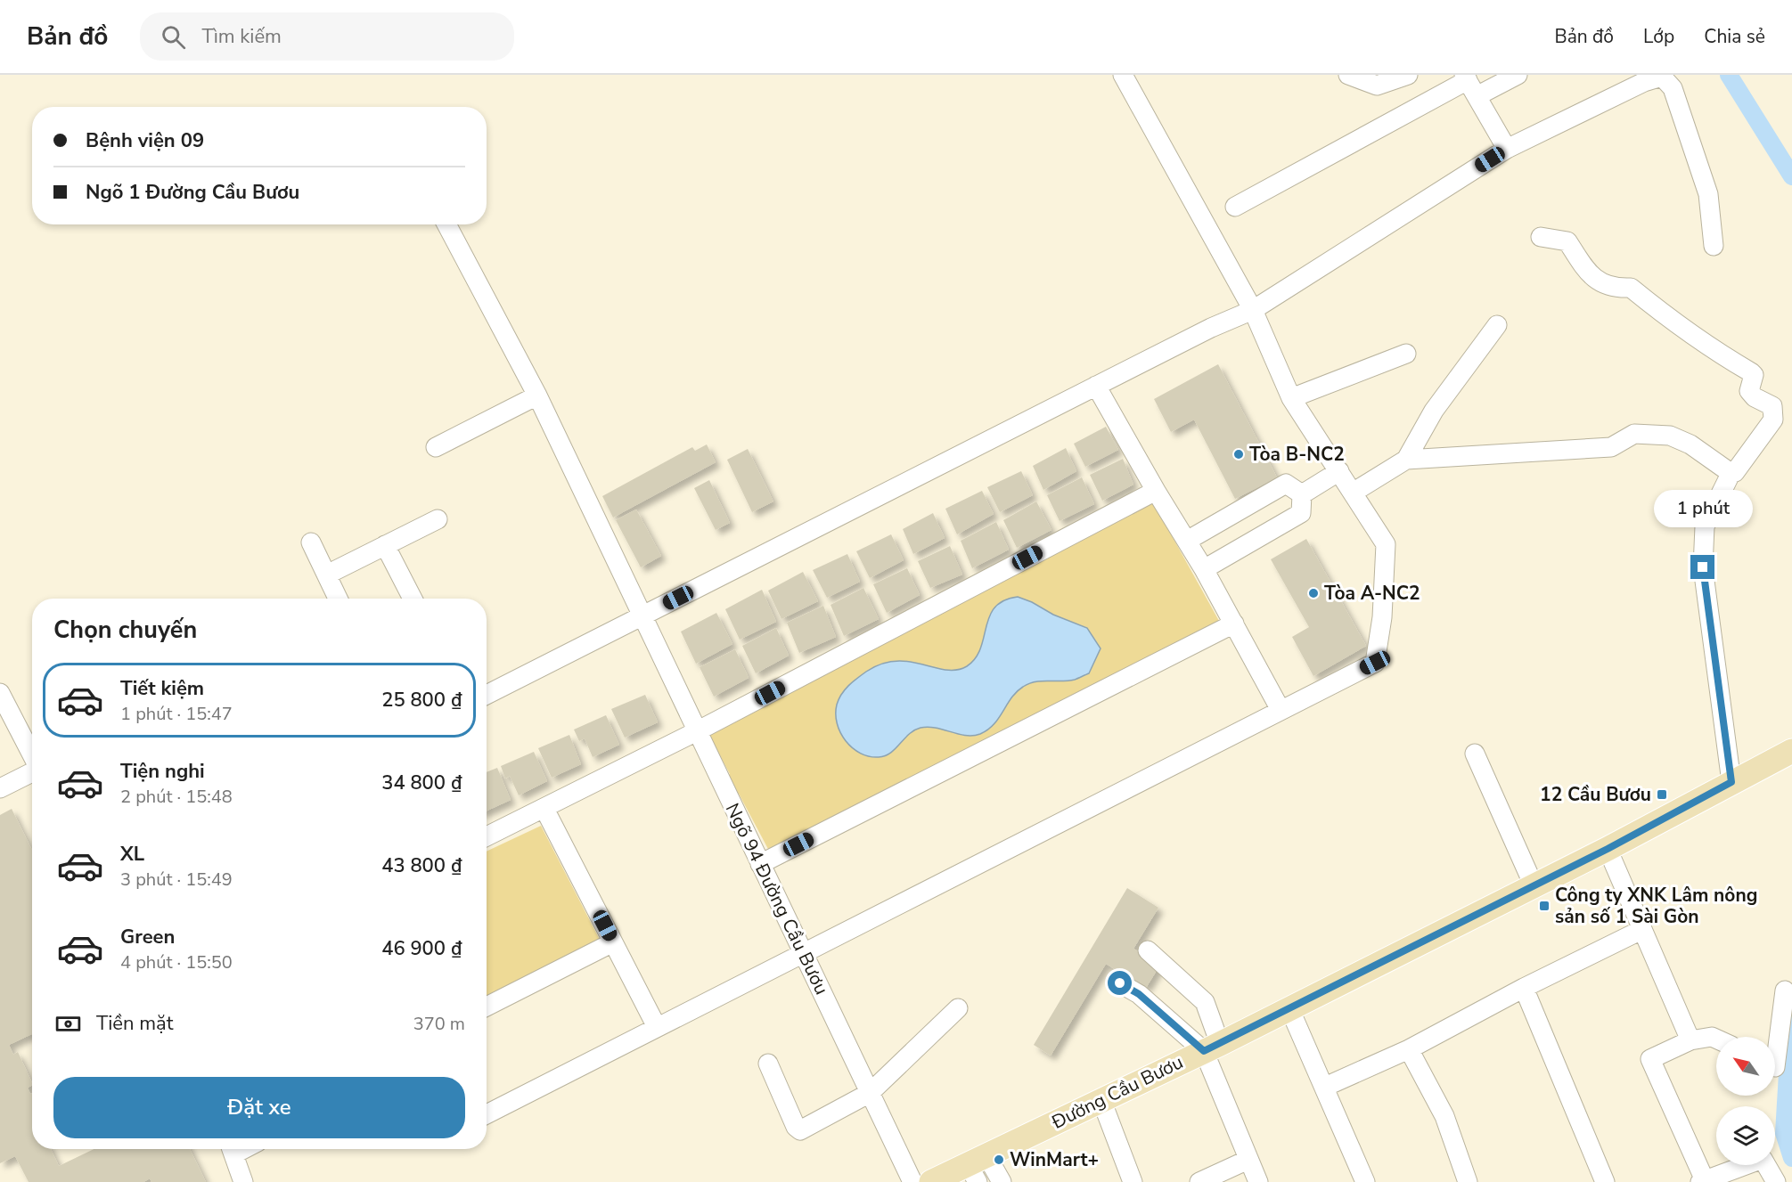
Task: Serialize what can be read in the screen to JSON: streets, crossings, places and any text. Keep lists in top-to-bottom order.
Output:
{
  "streets": {
    "main road": ["Đường Cầu Bươu"],
    "street": ["Ngõ 94 Đường Cầu Bươu"]
  },
  "places": {
    "other": ["Tòa B-NC2", "Tòa A-NC2", "WinMart+"],
    "transit": ["12 Cầu Bươu", "Công ty XNK Lâm nông sản số 1 Sài Gòn"]
  },
  "north": "top left",
  "page": {
    "header": "Bản đồ",
    "search": "Tìm kiếm",
    "nav": ["Bản đồ", "Lớp", "Chia sẻ"],
    "banner": ["Bệnh viện 09", "Ngõ 1 Đường Cầu Bươu"],
    "bubble": "1 phút",
    "heading": "Chọn chuyến",
    "list": [
      {
        "name": "Tiết kiệm",
        "note": "1 phút · 15:47",
        "value": "25 800 ₫"
      },
      {
        "name": "Tiện nghi",
        "note": "2 phút · 15:48",
        "value": "34 800 ₫"
      },
      {
        "name": "XL",
        "note": "3 phút · 15:49",
        "value": "43 800 ₫"
      },
      {
        "name": "Green",
        "note": "4 phút · 15:50",
        "value": "46 900 ₫"
      }
    ],
    "pay": ["Tiền mặt", "370 m"],
    "buttons": "Đặt xe"
  }
}
